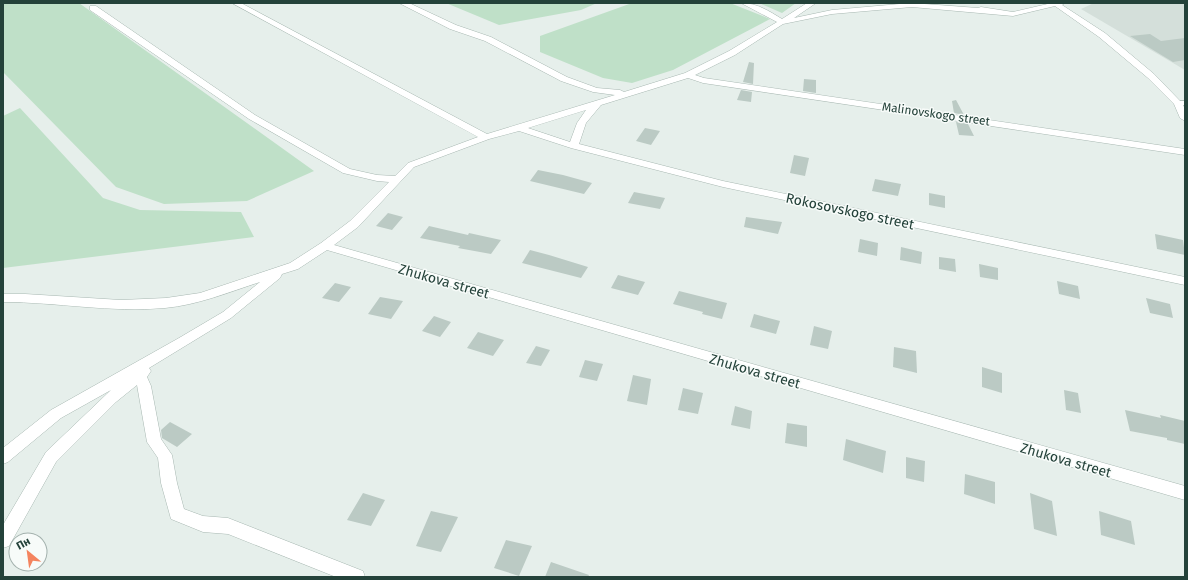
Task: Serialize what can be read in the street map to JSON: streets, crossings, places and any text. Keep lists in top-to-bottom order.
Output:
{
  "streets": {
    "street": ["Malinovskogo street", "Rokosovskogo street", "Zhukova street"]
  },
  "north": "top left"
}
